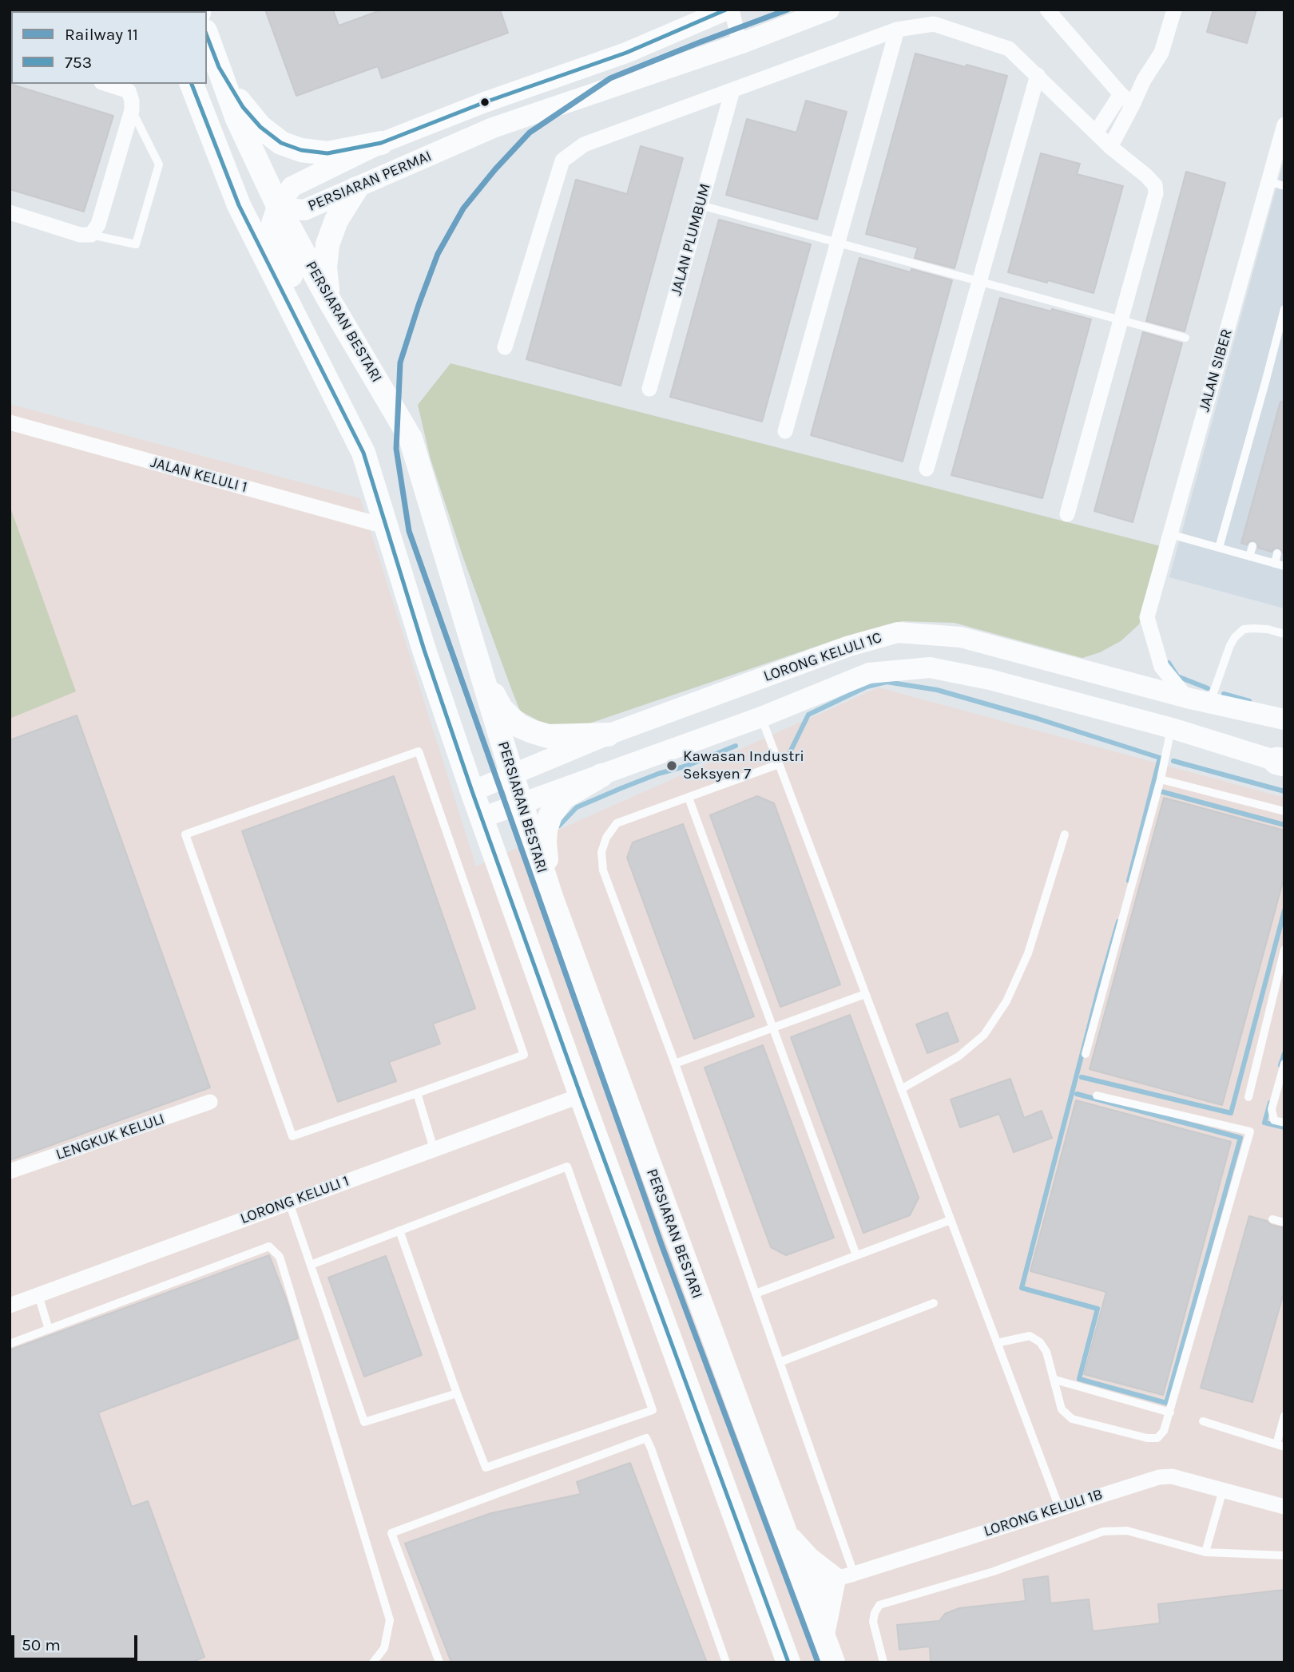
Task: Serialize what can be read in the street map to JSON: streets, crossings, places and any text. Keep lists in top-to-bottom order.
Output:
{
  "streets": {
    "main road": ["PERSIARAN BESTARI"],
    "street": [
      "PERSIARAN PERMAI",
      "JALAN PLUMBUM",
      "JALAN SIBER",
      "JALAN KELULI 1",
      "LORONG KELULI 1C",
      "LENGKUK KELULI",
      "LORONG KELULI 1",
      "LORONG KELULI 1B"
    ]
  },
  "crossings": [
    ["PERSIARAN PERMAI", "PERSIARAN BESTARI"],
    ["PERSIARAN BESTARI", "LORONG KELULI 1C"],
    ["PERSIARAN BESTARI", "LORONG KELULI 1B"],
    ["JALAN SIBER", "LORONG KELULI 1C"]
  ],
  "places": ["Kawasan Industri Seksyen 7"],
  "lines": ["rail line 11", "transit line 753"],
  "legend": ["Railway 11", "753"],
  "scale_bar": "50 m"
}
